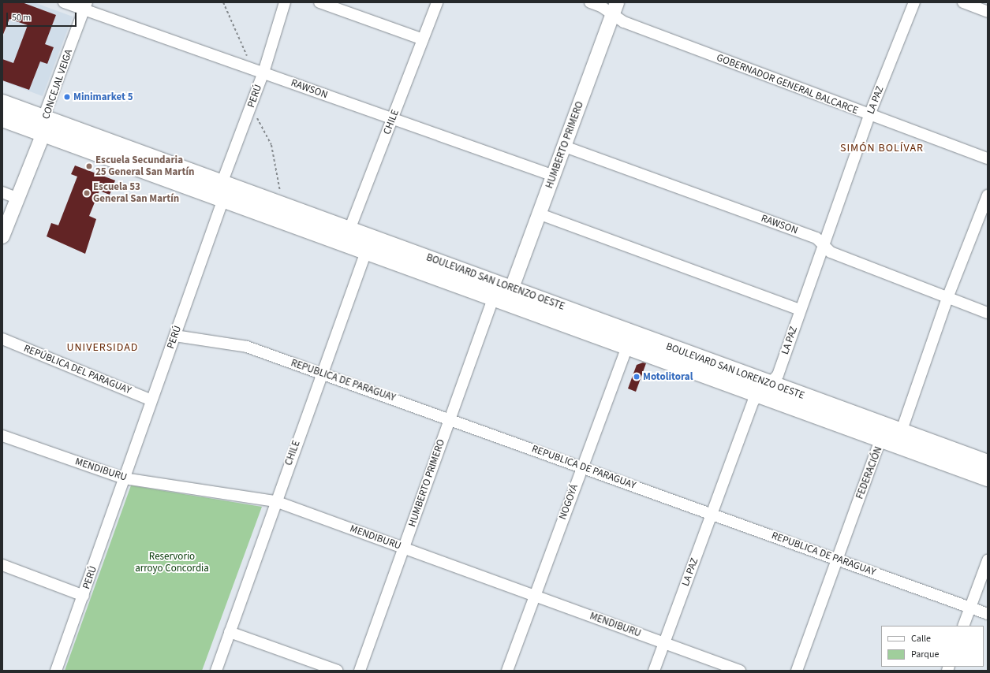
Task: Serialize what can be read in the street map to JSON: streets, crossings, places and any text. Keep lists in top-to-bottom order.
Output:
{
  "streets": {
    "main road": ["BOULEVARD SAN LORENZO OESTE"],
    "street": [
      "CONCEJAL VEIGA",
      "GOBERNADOR GENERAL BALCARCE",
      "RAWSON",
      "PERÚ",
      "LA PAZ",
      "CHILE",
      "HUMBERTO PRIMERO",
      "REPÚBLICA DEL PARAGUAY",
      "REPUBLICA DE PARAGUAY",
      "MENDIBURU",
      "FEDERACIÓN",
      "NOGOYÁ"
    ]
  },
  "crossings": [
    ["CONCEJAL VEIGA", "RAWSON"],
    ["CONCEJAL VEIGA", "BOULEVARD SAN LORENZO OESTE"],
    ["GOBERNADOR GENERAL BALCARCE", "LA PAZ"],
    ["GOBERNADOR GENERAL BALCARCE", "HUMBERTO PRIMERO"],
    ["RAWSON", "PERÚ"],
    ["RAWSON", "LA PAZ"],
    ["RAWSON", "CHILE"],
    ["RAWSON", "HUMBERTO PRIMERO"],
    ["RAWSON", "FEDERACIÓN"],
    ["PERÚ", "BOULEVARD SAN LORENZO OESTE"],
    ["PERÚ", "REPÚBLICA DEL PARAGUAY"],
    ["PERÚ", "REPUBLICA DE PARAGUAY"],
    ["PERÚ", "MENDIBURU"],
    ["LA PAZ", "BOULEVARD SAN LORENZO OESTE"],
    ["LA PAZ", "REPUBLICA DE PARAGUAY"],
    ["LA PAZ", "MENDIBURU"],
    ["CHILE", "BOULEVARD SAN LORENZO OESTE"],
    ["CHILE", "REPUBLICA DE PARAGUAY"],
    ["CHILE", "MENDIBURU"],
    ["HUMBERTO PRIMERO", "BOULEVARD SAN LORENZO OESTE"],
    ["HUMBERTO PRIMERO", "REPUBLICA DE PARAGUAY"],
    ["HUMBERTO PRIMERO", "MENDIBURU"],
    ["BOULEVARD SAN LORENZO OESTE", "FEDERACIÓN"],
    ["BOULEVARD SAN LORENZO OESTE", "NOGOYÁ"],
    ["REPUBLICA DE PARAGUAY", "FEDERACIÓN"],
    ["REPUBLICA DE PARAGUAY", "NOGOYÁ"],
    ["MENDIBURU", "NOGOYÁ"]
  ],
  "districts": ["SIMÓN BOLÍVAR", "UNIVERSIDAD"],
  "parks": ["Reservorio arroyo Concordia"],
  "places": [
    "Minimarket 5",
    "Escuela Secundaria 25 General San Martín",
    "Escuela 53 General San Martín",
    "Motolitoral"
  ],
  "legend": ["Calle", "Parque"],
  "scale_bar": "50 m"
}
